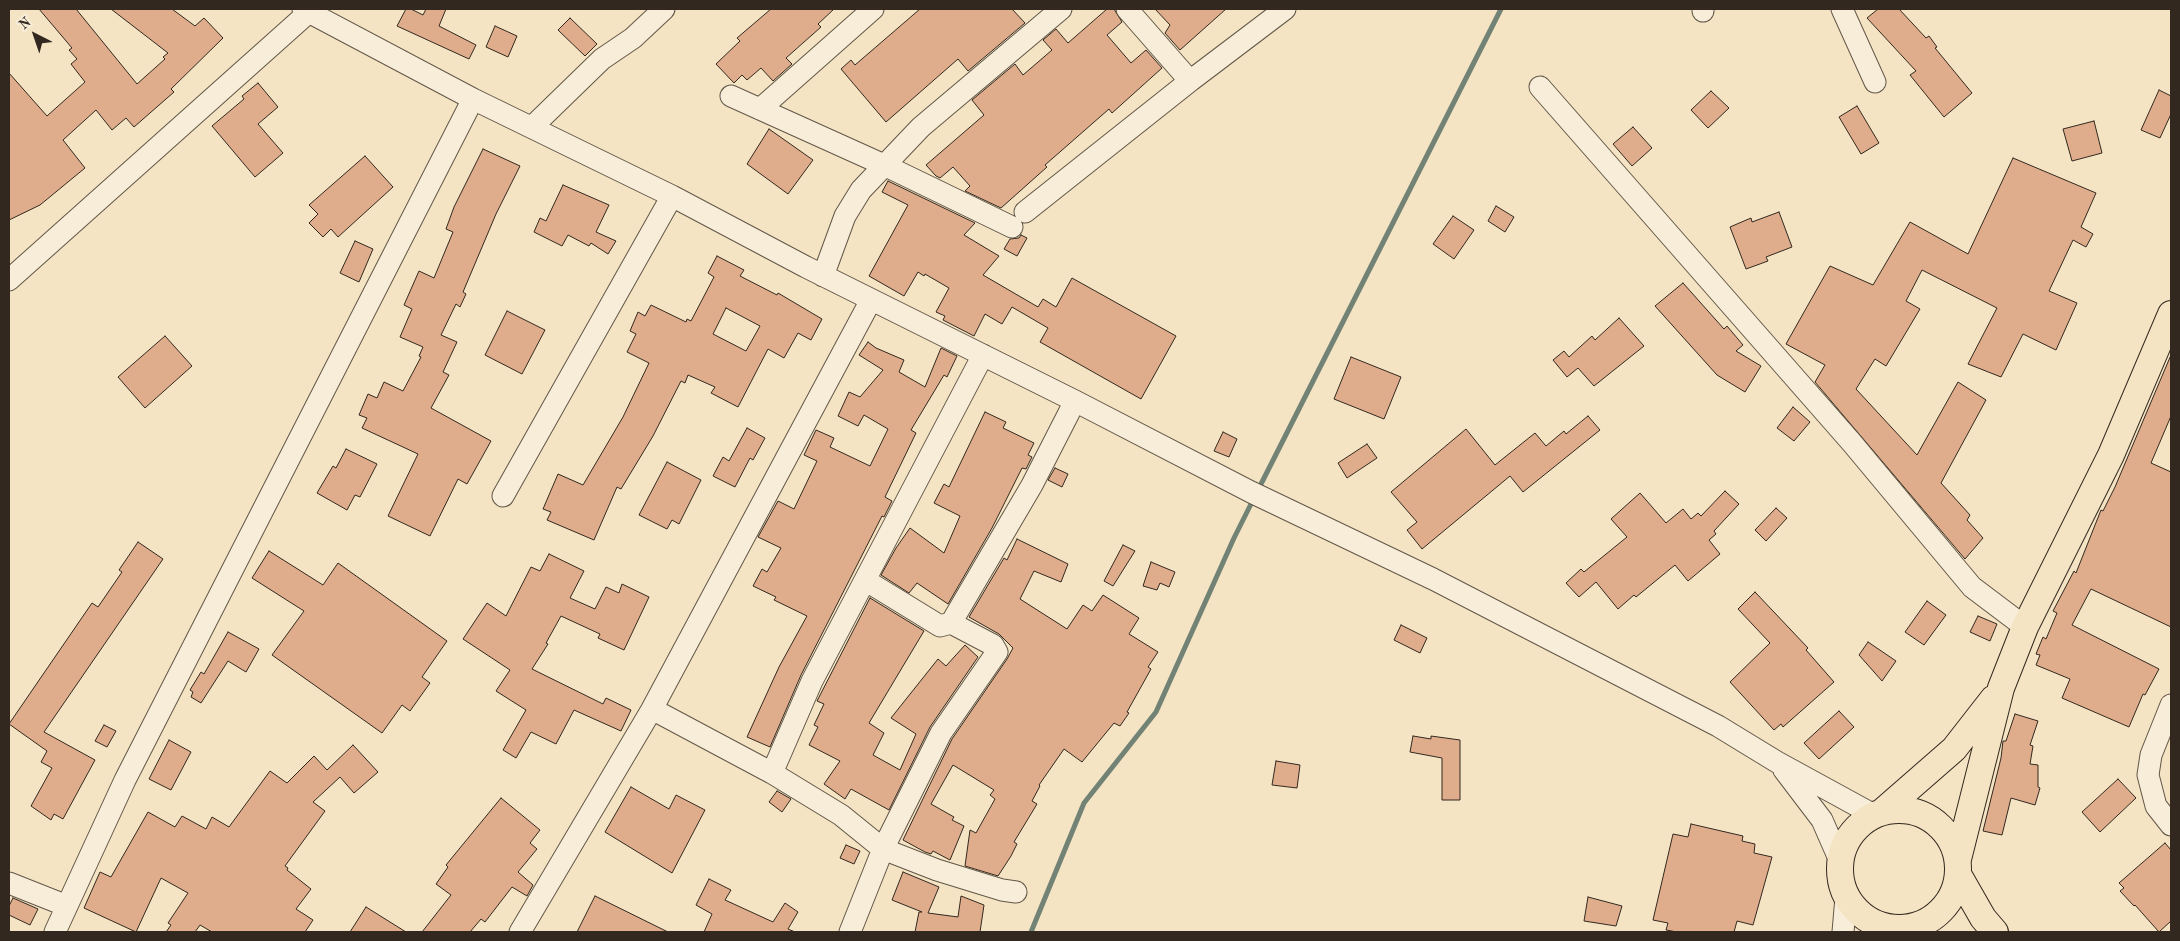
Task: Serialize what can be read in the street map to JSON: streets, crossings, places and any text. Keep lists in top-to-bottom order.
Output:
{
  "north": "top left"
}
